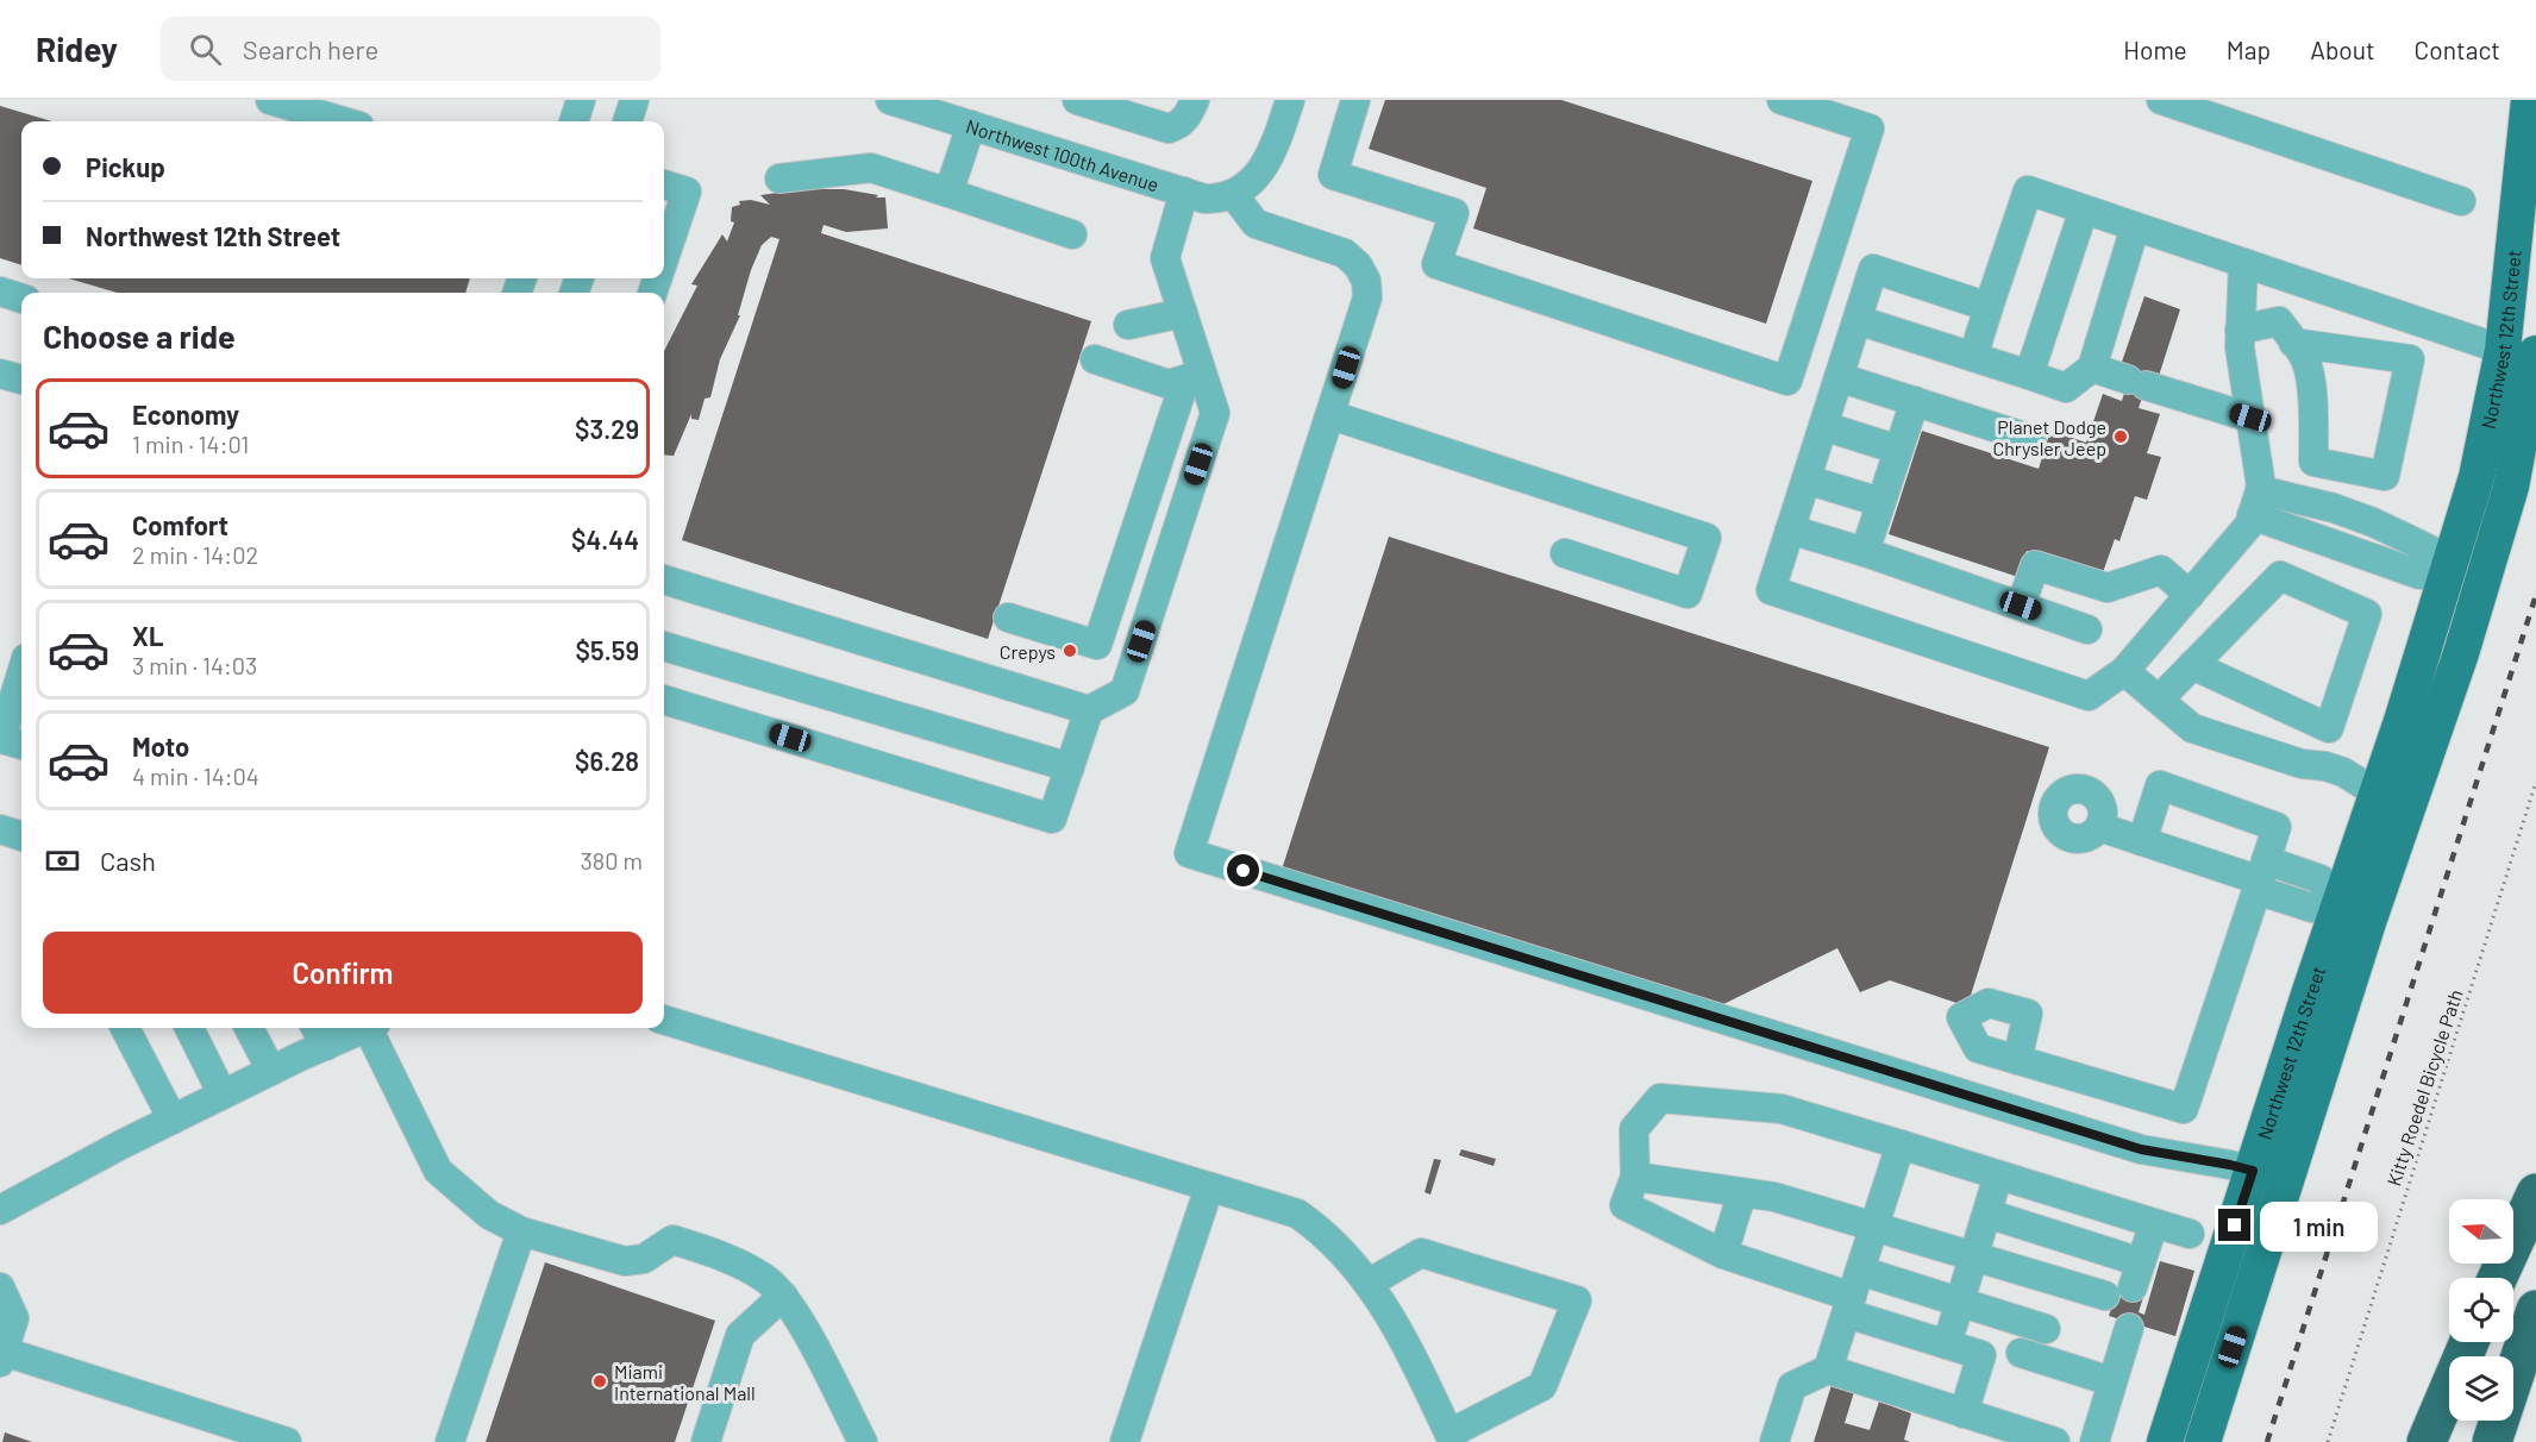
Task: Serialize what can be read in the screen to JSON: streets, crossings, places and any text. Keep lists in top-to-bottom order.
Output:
{
  "streets": {
    "main road": ["Northwest 12th Street"],
    "street": ["Northwest 100th Avenue"],
    "path": ["Kitty Roedel Bicycle Path"]
  },
  "places": ["Planet Dodge Chrysler Jeep", "Crepys", "Miami International Mall"],
  "north": "left",
  "page": {
    "header": "Ridey",
    "search": "Search here",
    "nav": [
      "Home",
      "Map",
      "About",
      "Contact"
    ],
    "banner": ["Pickup", "Northwest 12th Street"],
    "heading": "Choose a ride",
    "list": [
      {
        "name": "Economy",
        "note": "1 min · 14:01",
        "value": "$3.29"
      },
      {
        "name": "Comfort",
        "note": "2 min · 14:02",
        "value": "$4.44"
      },
      {
        "name": "XL",
        "note": "3 min · 14:03",
        "value": "$5.59"
      },
      {
        "name": "Moto",
        "note": "4 min · 14:04",
        "value": "$6.28"
      }
    ],
    "pay": ["Cash", "380 m"],
    "buttons": "Confirm",
    "bubble": "1 min"
  }
}
